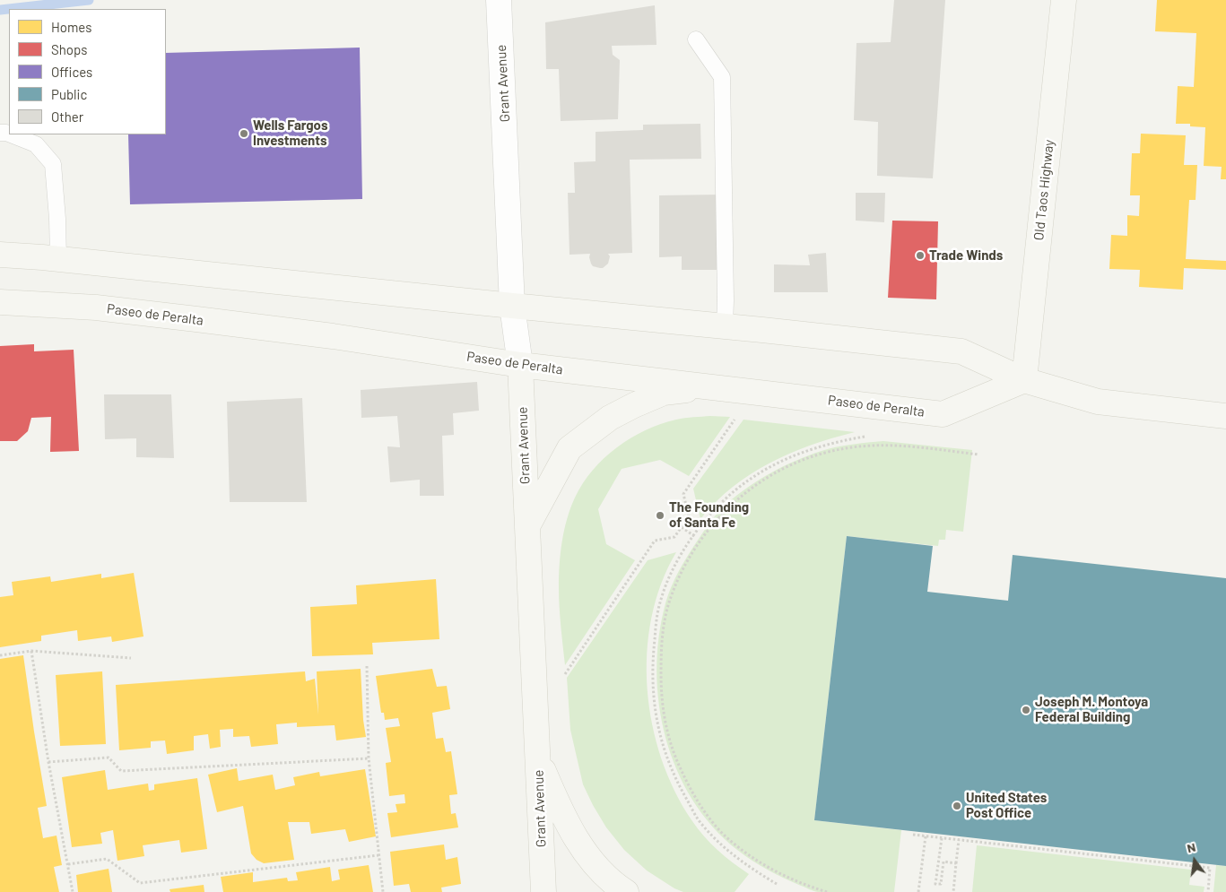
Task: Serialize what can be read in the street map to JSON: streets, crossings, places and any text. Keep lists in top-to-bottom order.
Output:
{
  "streets": {
    "main road": ["Grant Avenue", "Old Taos Highway", "Paseo de Peralta"]
  },
  "crossings": [
    ["Grant Avenue", "Paseo de Peralta"],
    ["Old Taos Highway", "Paseo de Peralta"]
  ],
  "places": [
    "Wells Fargos Investments",
    "Trade Winds",
    "The Founding of Santa Fe",
    "Joseph M. Montoya Federal Building",
    "United States Post Office"
  ],
  "legend": [
    "Homes",
    "Shops",
    "Offices",
    "Public",
    "Other"
  ],
  "north": "top"
}
